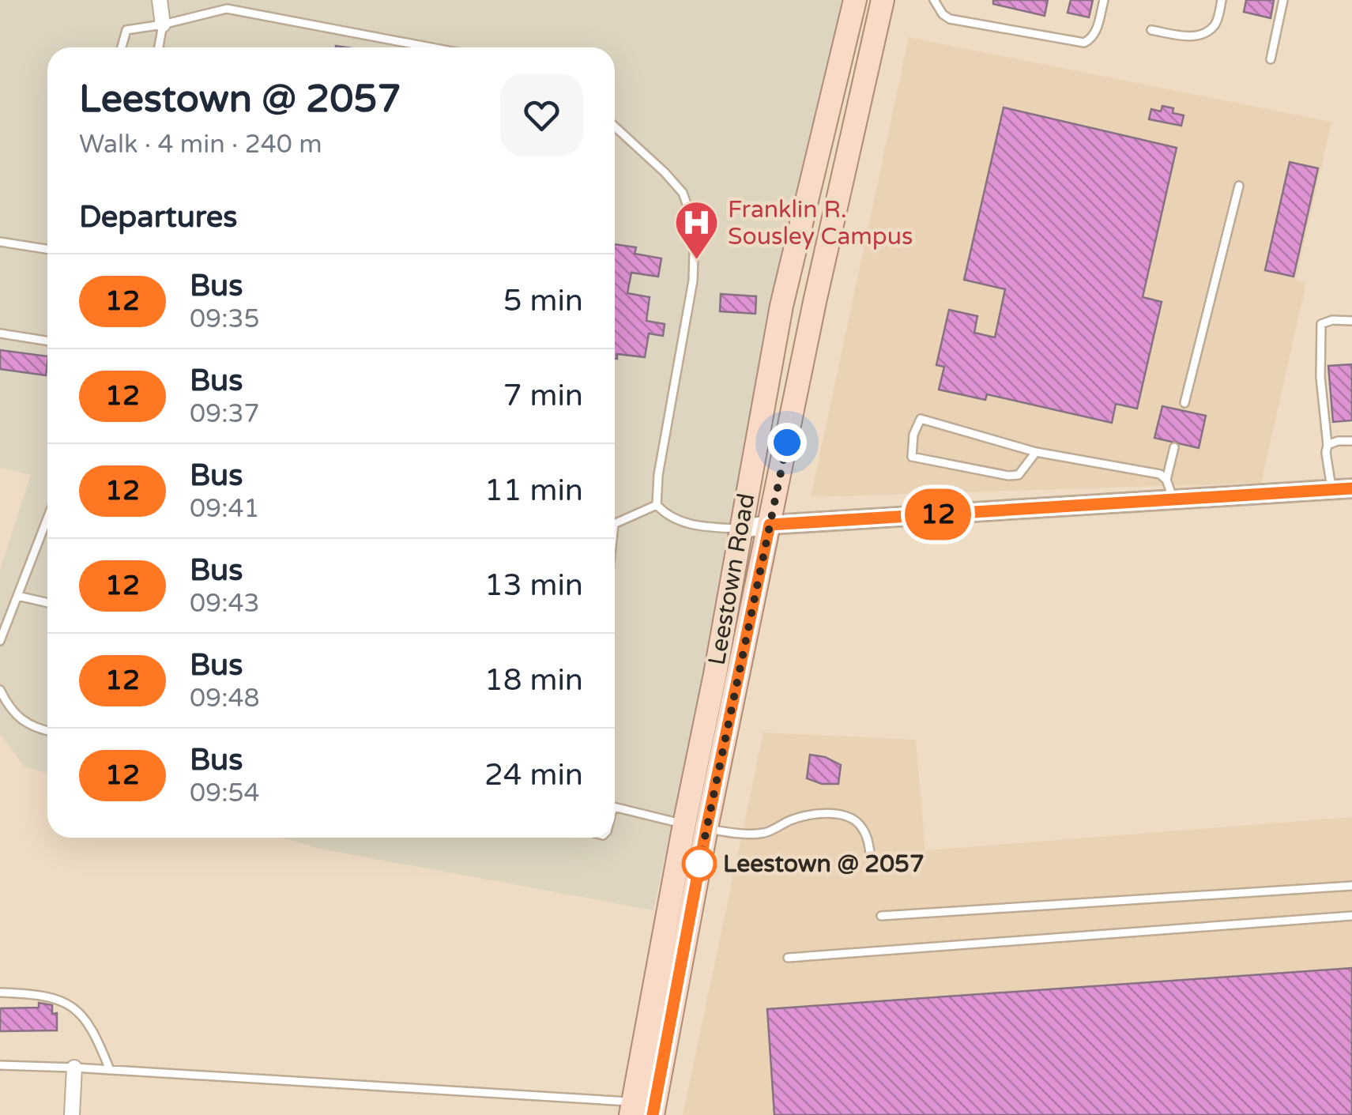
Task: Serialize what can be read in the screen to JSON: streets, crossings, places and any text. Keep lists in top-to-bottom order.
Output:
{
  "streets": {
    "main road": ["Leestown Road"]
  },
  "places": {
    "hospital": ["Franklin R. Sousley Campus"],
    "other": ["Leestown @ 2057"]
  },
  "lines": ["bus line 12"],
  "page": {
    "on_map": "12",
    "heading": [
      ["Leestown @ 2057", "Walk · 4 min · 240 m"],
      "Departures"
    ],
    "list": [
      {
        "mark": "12",
        "name": "Bus",
        "note": "09:35",
        "value": "5 min"
      },
      {
        "mark": "12",
        "name": "Bus",
        "note": "09:37",
        "value": "7 min"
      },
      {
        "mark": "12",
        "name": "Bus",
        "note": "09:41",
        "value": "11 min"
      },
      {
        "mark": "12",
        "name": "Bus",
        "note": "09:43",
        "value": "13 min"
      },
      {
        "mark": "12",
        "name": "Bus",
        "note": "09:48",
        "value": "18 min"
      },
      {
        "mark": "12",
        "name": "Bus",
        "note": "09:54",
        "value": "24 min"
      }
    ]
  }
}
